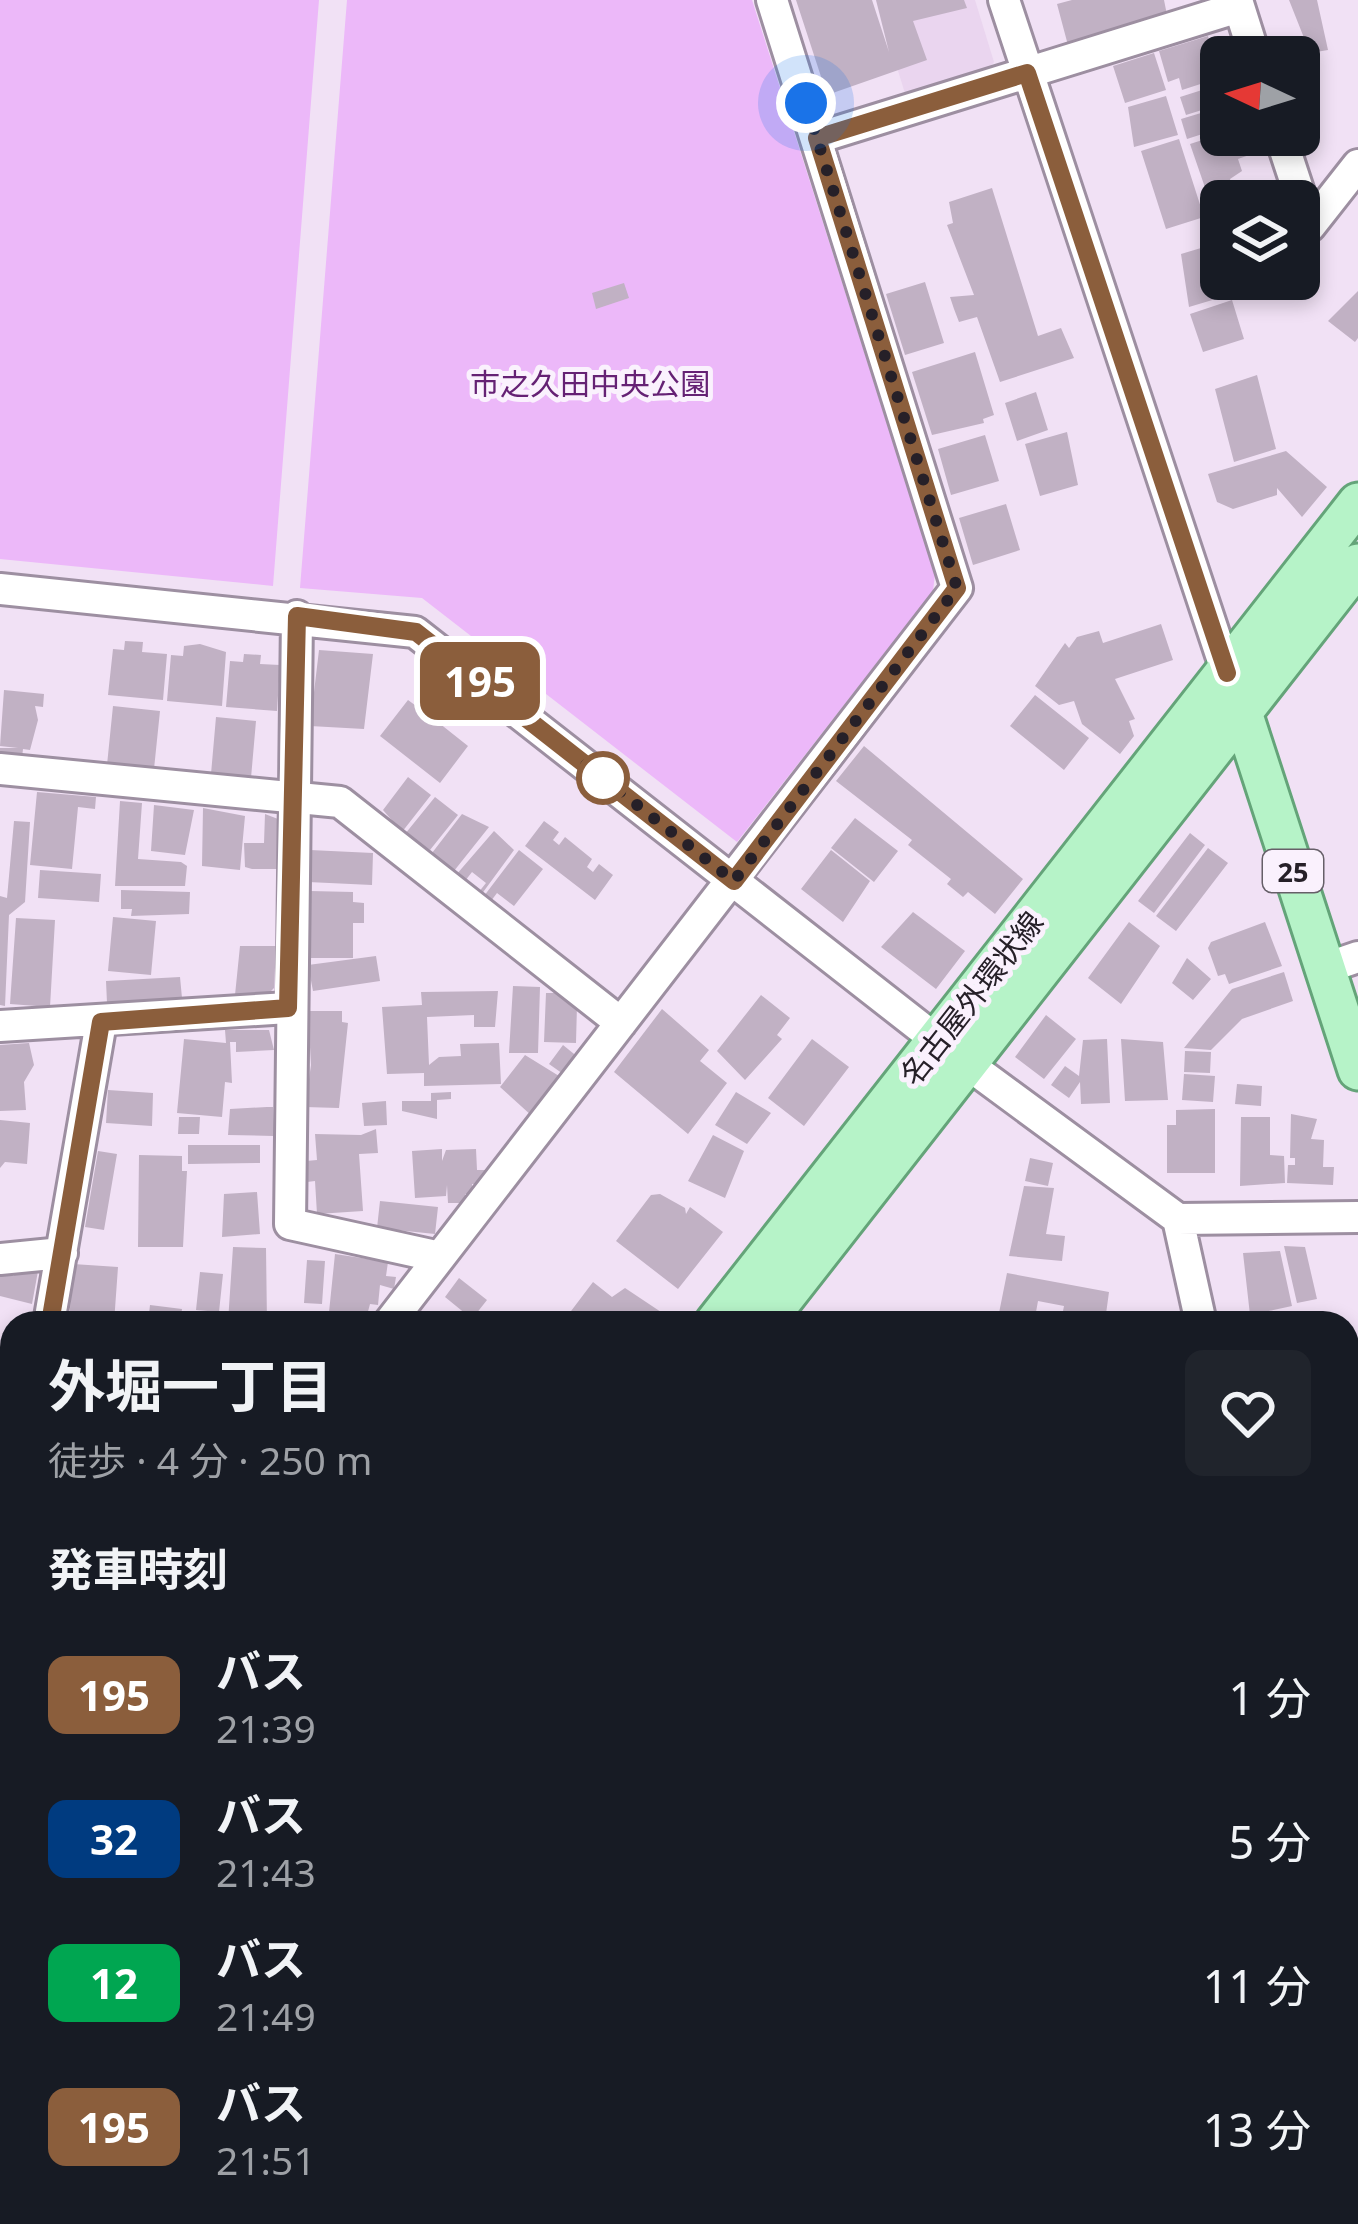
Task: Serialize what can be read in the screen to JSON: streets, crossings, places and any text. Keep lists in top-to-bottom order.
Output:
{
  "streets": {
    "main road": ["25", "名古屋外環状線"]
  },
  "crossings": [
    ["25", "名古屋外環状線"]
  ],
  "parks": ["市之久田中央公園"],
  "lines": ["bus line 195"],
  "north": "left",
  "page": {
    "on_map": "195",
    "heading": [
      ["外堀一丁目", "徒歩 · 4 分 · 250 m"],
      "発車時刻"
    ],
    "list": [
      {
        "mark": "195",
        "name": "バス",
        "note": "21:39",
        "value": "1 分"
      },
      {
        "mark": "32",
        "name": "バス",
        "note": "21:43",
        "value": "5 分"
      },
      {
        "mark": "12",
        "name": "バス",
        "note": "21:49",
        "value": "11 分"
      },
      {
        "mark": "195",
        "name": "バス",
        "note": "21:51",
        "value": "13 分"
      }
    ]
  }
}
